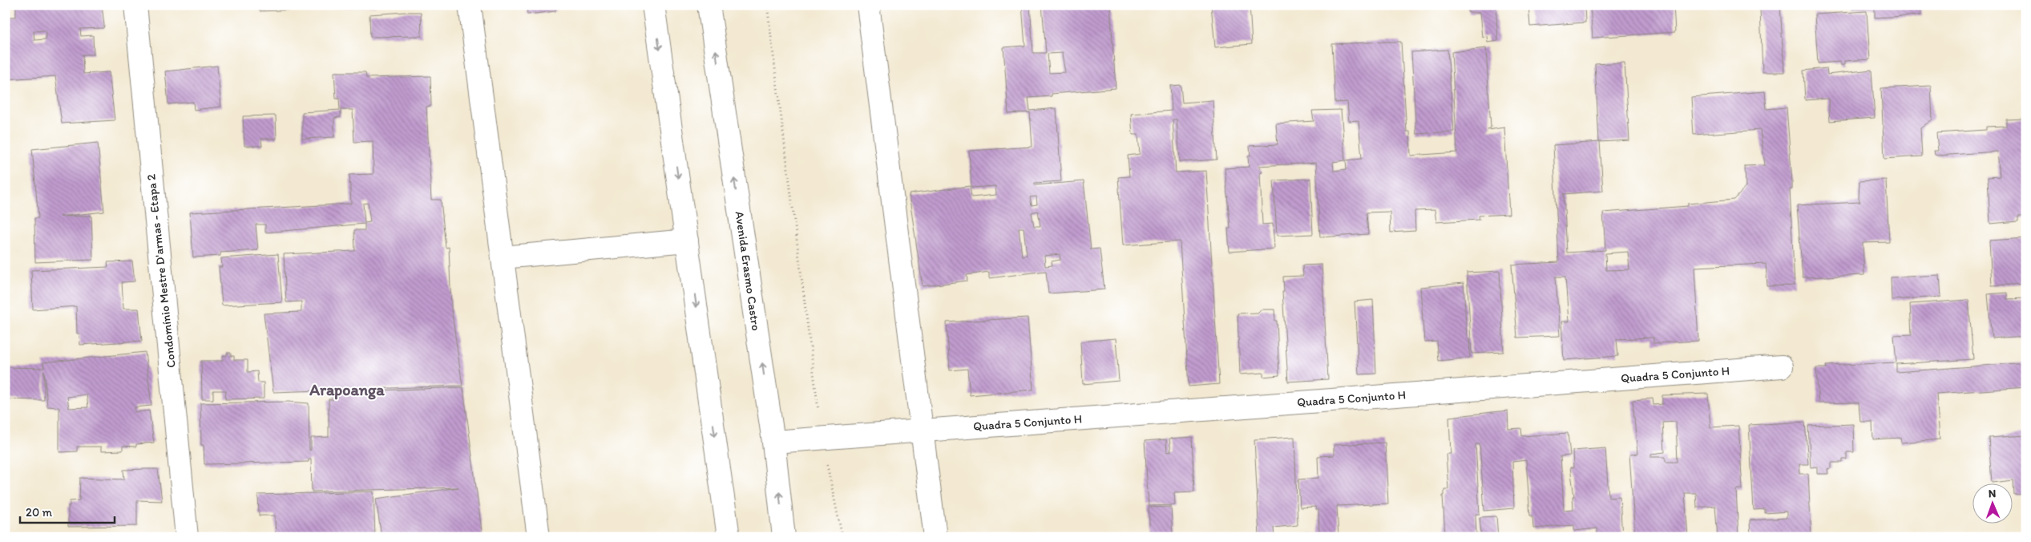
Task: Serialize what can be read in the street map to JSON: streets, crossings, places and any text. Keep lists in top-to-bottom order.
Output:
{
  "streets": {
    "street": ["Condomínio Mestre D'armas - Etapa 2", "Avenida Erasmo Castro", "Quadra 5 Conjunto H"]
  },
  "crossings": [
    ["Avenida Erasmo Castro", "Quadra 5 Conjunto H"]
  ],
  "districts": ["Arapoanga"],
  "scale_bar": "20 m",
  "north": "top"
}
